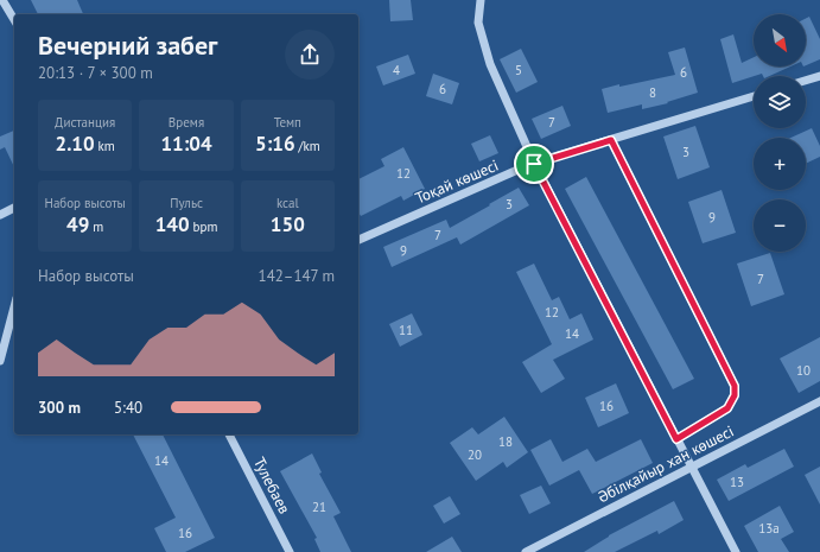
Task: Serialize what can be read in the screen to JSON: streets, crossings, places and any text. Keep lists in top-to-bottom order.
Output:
{
  "streets": {
    "street": ["Тоқай көшесі", "Әбілқайыр хан көшесі", "Тулебаев"]
  },
  "house_numbers": [
    "4",
    "5",
    "6",
    "6",
    "8",
    "7",
    "3",
    "12",
    "3",
    "9",
    "7",
    "9",
    "7",
    "12",
    "11",
    "14",
    "10",
    "16",
    "18",
    "20",
    "14",
    "13",
    "21",
    "13а",
    "16"
  ],
  "north": "bottom right",
  "page": {
    "map_buttons": ["+", "−"],
    "heading": ["Вечерний забег", "20:13 · 7 × 300 m"],
    "stats": [
      ["Дистанция", "2.10 km"],
      ["Время", "11:04"],
      ["Темп", "5:16 /km"],
      ["Набор высоты", "49 m"],
      ["Пульс", "140 bpm"],
      ["kcal", "150"]
    ],
    "chart": ["Набор высоты", "142–147 m"],
    "list": [
      {
        "name": "300 m",
        "note": "5:40"
      }
    ]
  }
}
